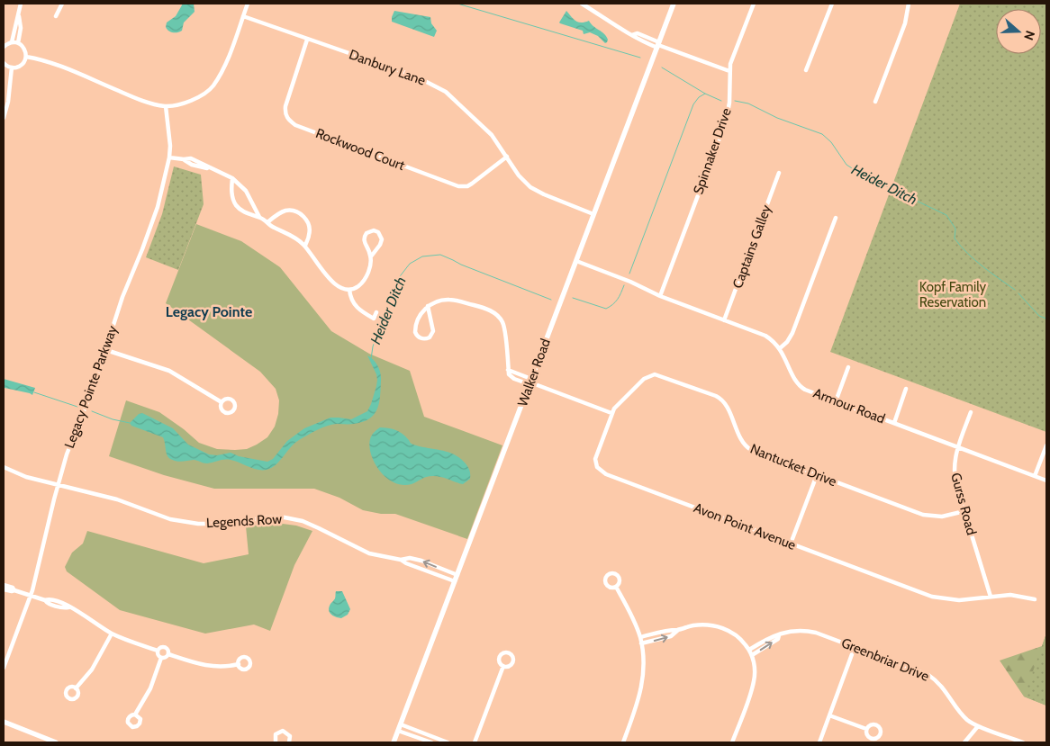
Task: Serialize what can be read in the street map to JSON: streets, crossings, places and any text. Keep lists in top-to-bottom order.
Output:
{
  "streets": {
    "street": [
      "Danbury Lane",
      "Rockwood Court",
      "Spinnaker Drive",
      "Captains Galley",
      "Walker Road",
      "Legacy Pointe Parkway",
      "Armour Road",
      "Nantucket Drive",
      "Gurss Road",
      "Legends Row",
      "Avon Point Avenue",
      "Greenbriar Drive"
    ]
  },
  "crossings": [
    ["Danbury Lane", "Rockwood Court"],
    ["Danbury Lane", "Walker Road"],
    ["Spinnaker Drive", "Armour Road"],
    ["Captains Galley", "Armour Road"],
    ["Walker Road", "Armour Road"],
    ["Walker Road", "Legends Row"],
    ["Legacy Pointe Parkway", "Legends Row"],
    ["Armour Road", "Gurss Road"],
    ["Nantucket Drive", "Gurss Road"],
    ["Nantucket Drive", "Avon Point Avenue"],
    ["Gurss Road", "Avon Point Avenue"]
  ],
  "districts": ["Legacy Pointe"],
  "water": ["Heider Ditch"],
  "parks": ["Kopf Family Reservation"],
  "north": "right"
}
